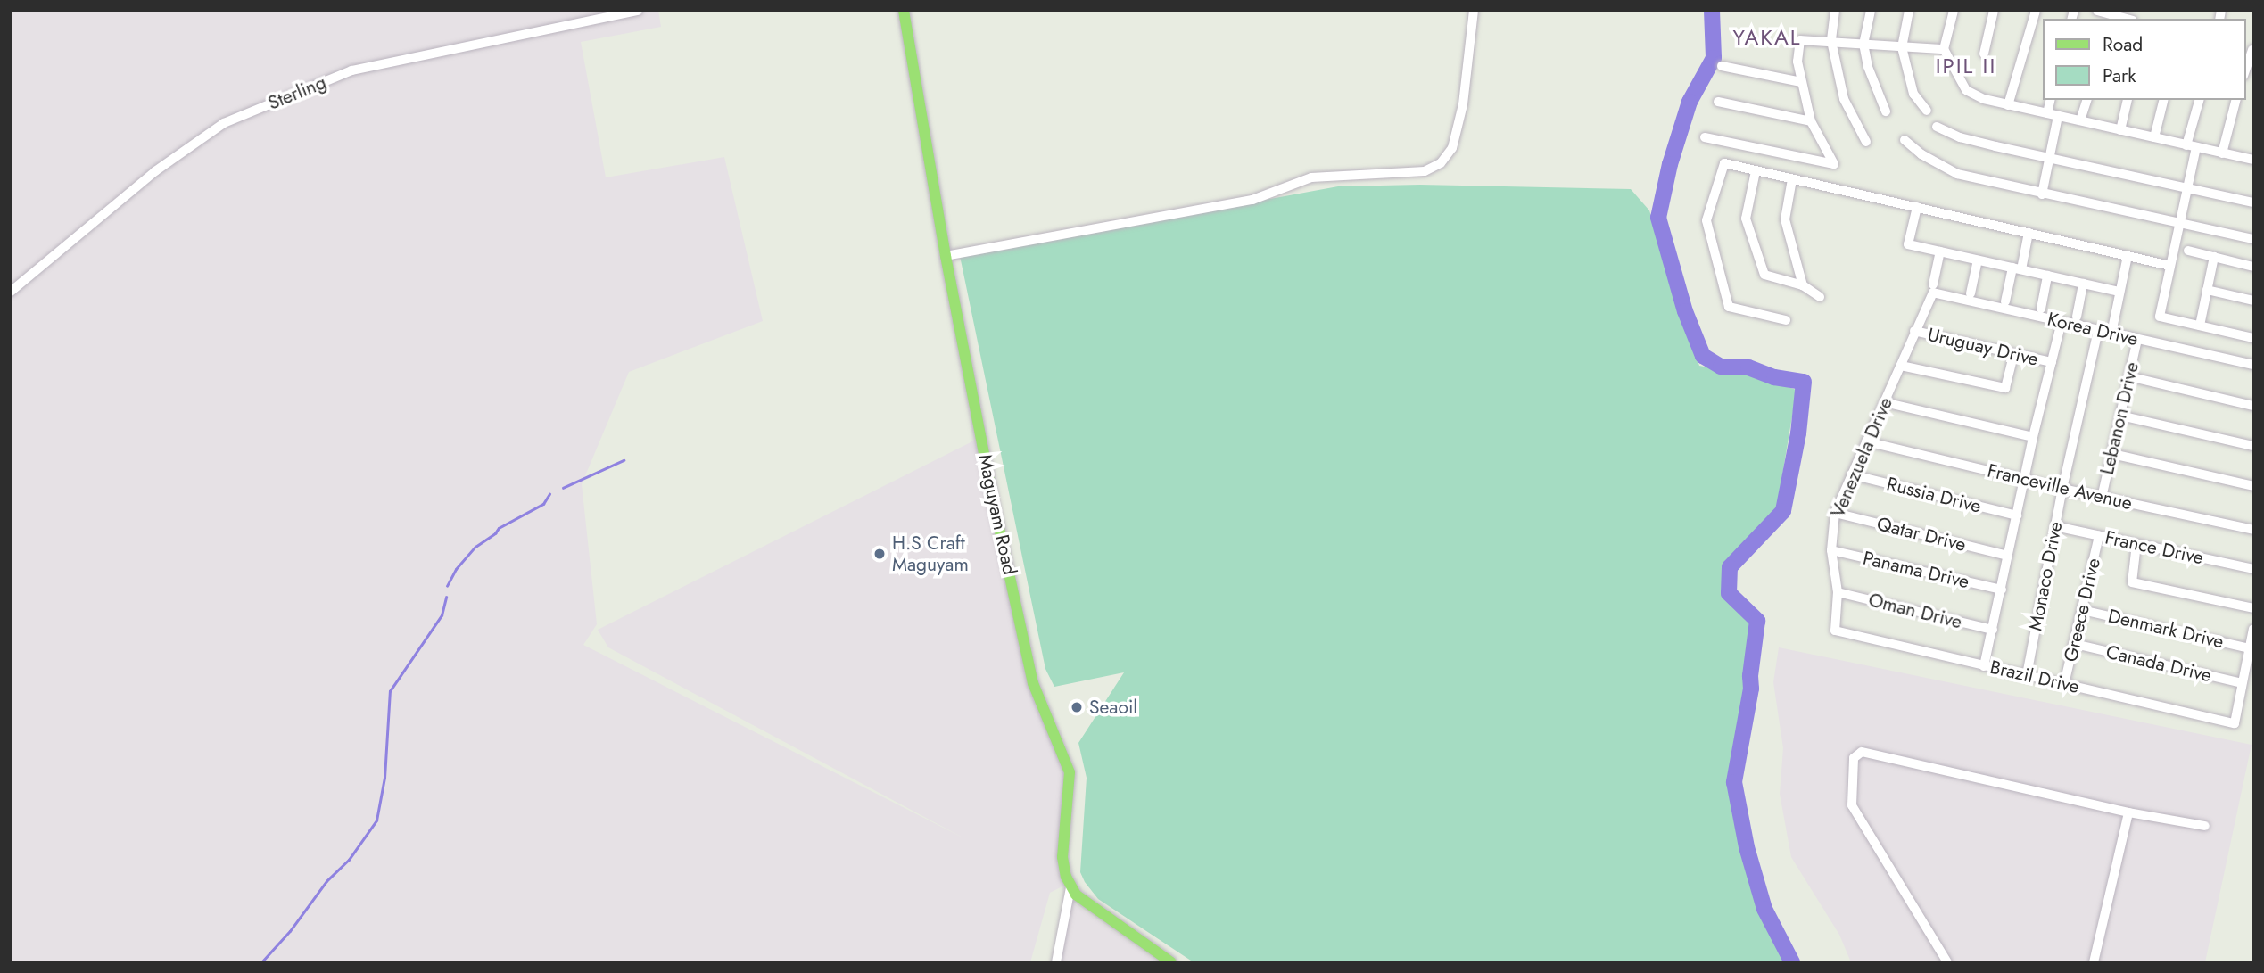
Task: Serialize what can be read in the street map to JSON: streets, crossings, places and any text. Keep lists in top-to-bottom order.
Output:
{
  "streets": {
    "main road": ["Maguyam Road"],
    "street": [
      "Sterling",
      "Korea Drive",
      "Uruguay Drive",
      "Lebanon Drive",
      "Venezuela Drive",
      "Franceville Avenue",
      "Russia Drive",
      "Qatar Drive",
      "France Drive",
      "Panama Drive",
      "Monaco Drive",
      "Greece Drive",
      "Oman Drive",
      "Denmark Drive",
      "Canada Drive",
      "Brazil Drive"
    ]
  },
  "crossings": [
    ["Korea Drive", "Lebanon Drive"],
    ["Korea Drive", "Venezuela Drive"],
    ["Korea Drive", "Monaco Drive"],
    ["Uruguay Drive", "Venezuela Drive"],
    ["Lebanon Drive", "Franceville Avenue"],
    ["Venezuela Drive", "Franceville Avenue"],
    ["Venezuela Drive", "Russia Drive"],
    ["Venezuela Drive", "Qatar Drive"],
    ["Venezuela Drive", "Panama Drive"],
    ["Venezuela Drive", "Oman Drive"],
    ["Venezuela Drive", "Brazil Drive"],
    ["Franceville Avenue", "Monaco Drive"],
    ["France Drive", "Monaco Drive"],
    ["France Drive", "Greece Drive"],
    ["Monaco Drive", "Brazil Drive"],
    ["Greece Drive", "Denmark Drive"],
    ["Greece Drive", "Canada Drive"],
    ["Greece Drive", "Brazil Drive"],
    ["Canada Drive", "Brazil Drive"]
  ],
  "districts": ["YAKAL", "IPIL II"],
  "places": ["H.S Craft Maguyam", "Seaoil"],
  "legend": ["Road", "Park"]
}
